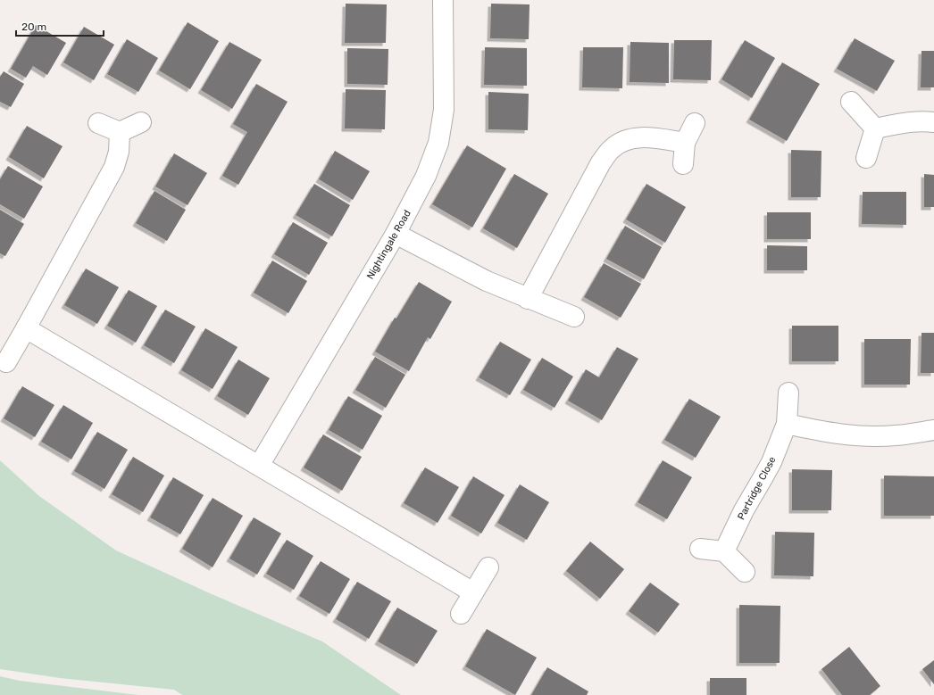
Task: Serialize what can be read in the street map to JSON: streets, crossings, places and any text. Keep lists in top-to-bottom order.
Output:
{
  "streets": {
    "street": ["Nightingale Road", "Partridge Close"]
  },
  "scale_bar": "20 m"
}
